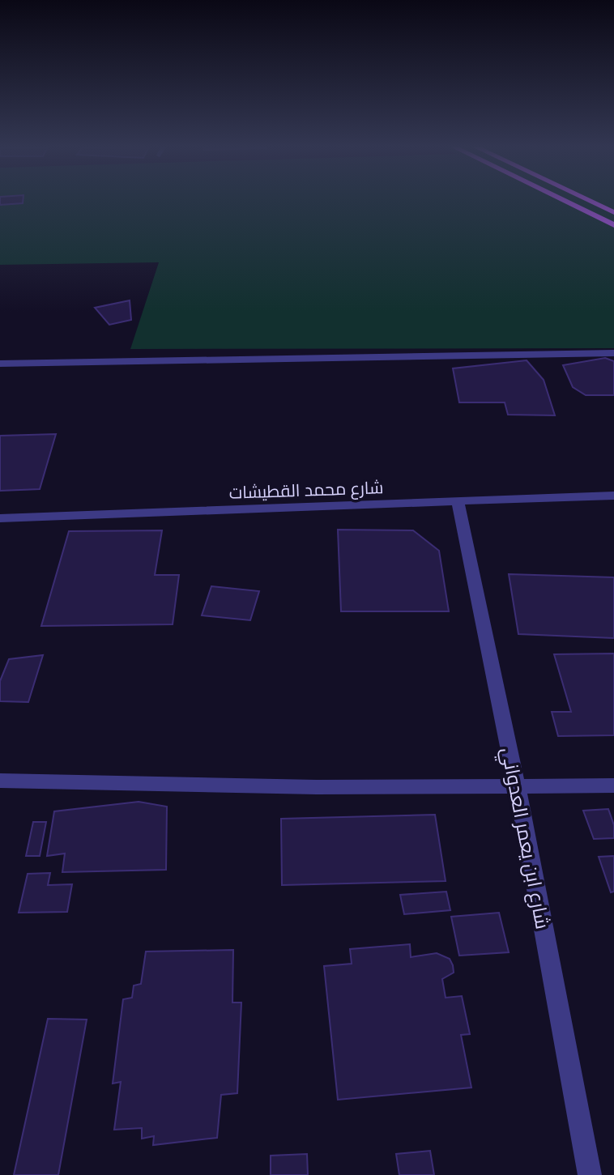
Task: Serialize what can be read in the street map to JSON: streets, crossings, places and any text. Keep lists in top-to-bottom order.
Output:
{
  "streets": {
    "street": ["شارع محمد القطيشات", "شارع ابن يعمر العدواني"]
  },
  "crossings": [
    ["شارع محمد القطيشات", "شارع ابن يعمر العدواني"]
  ]
}
